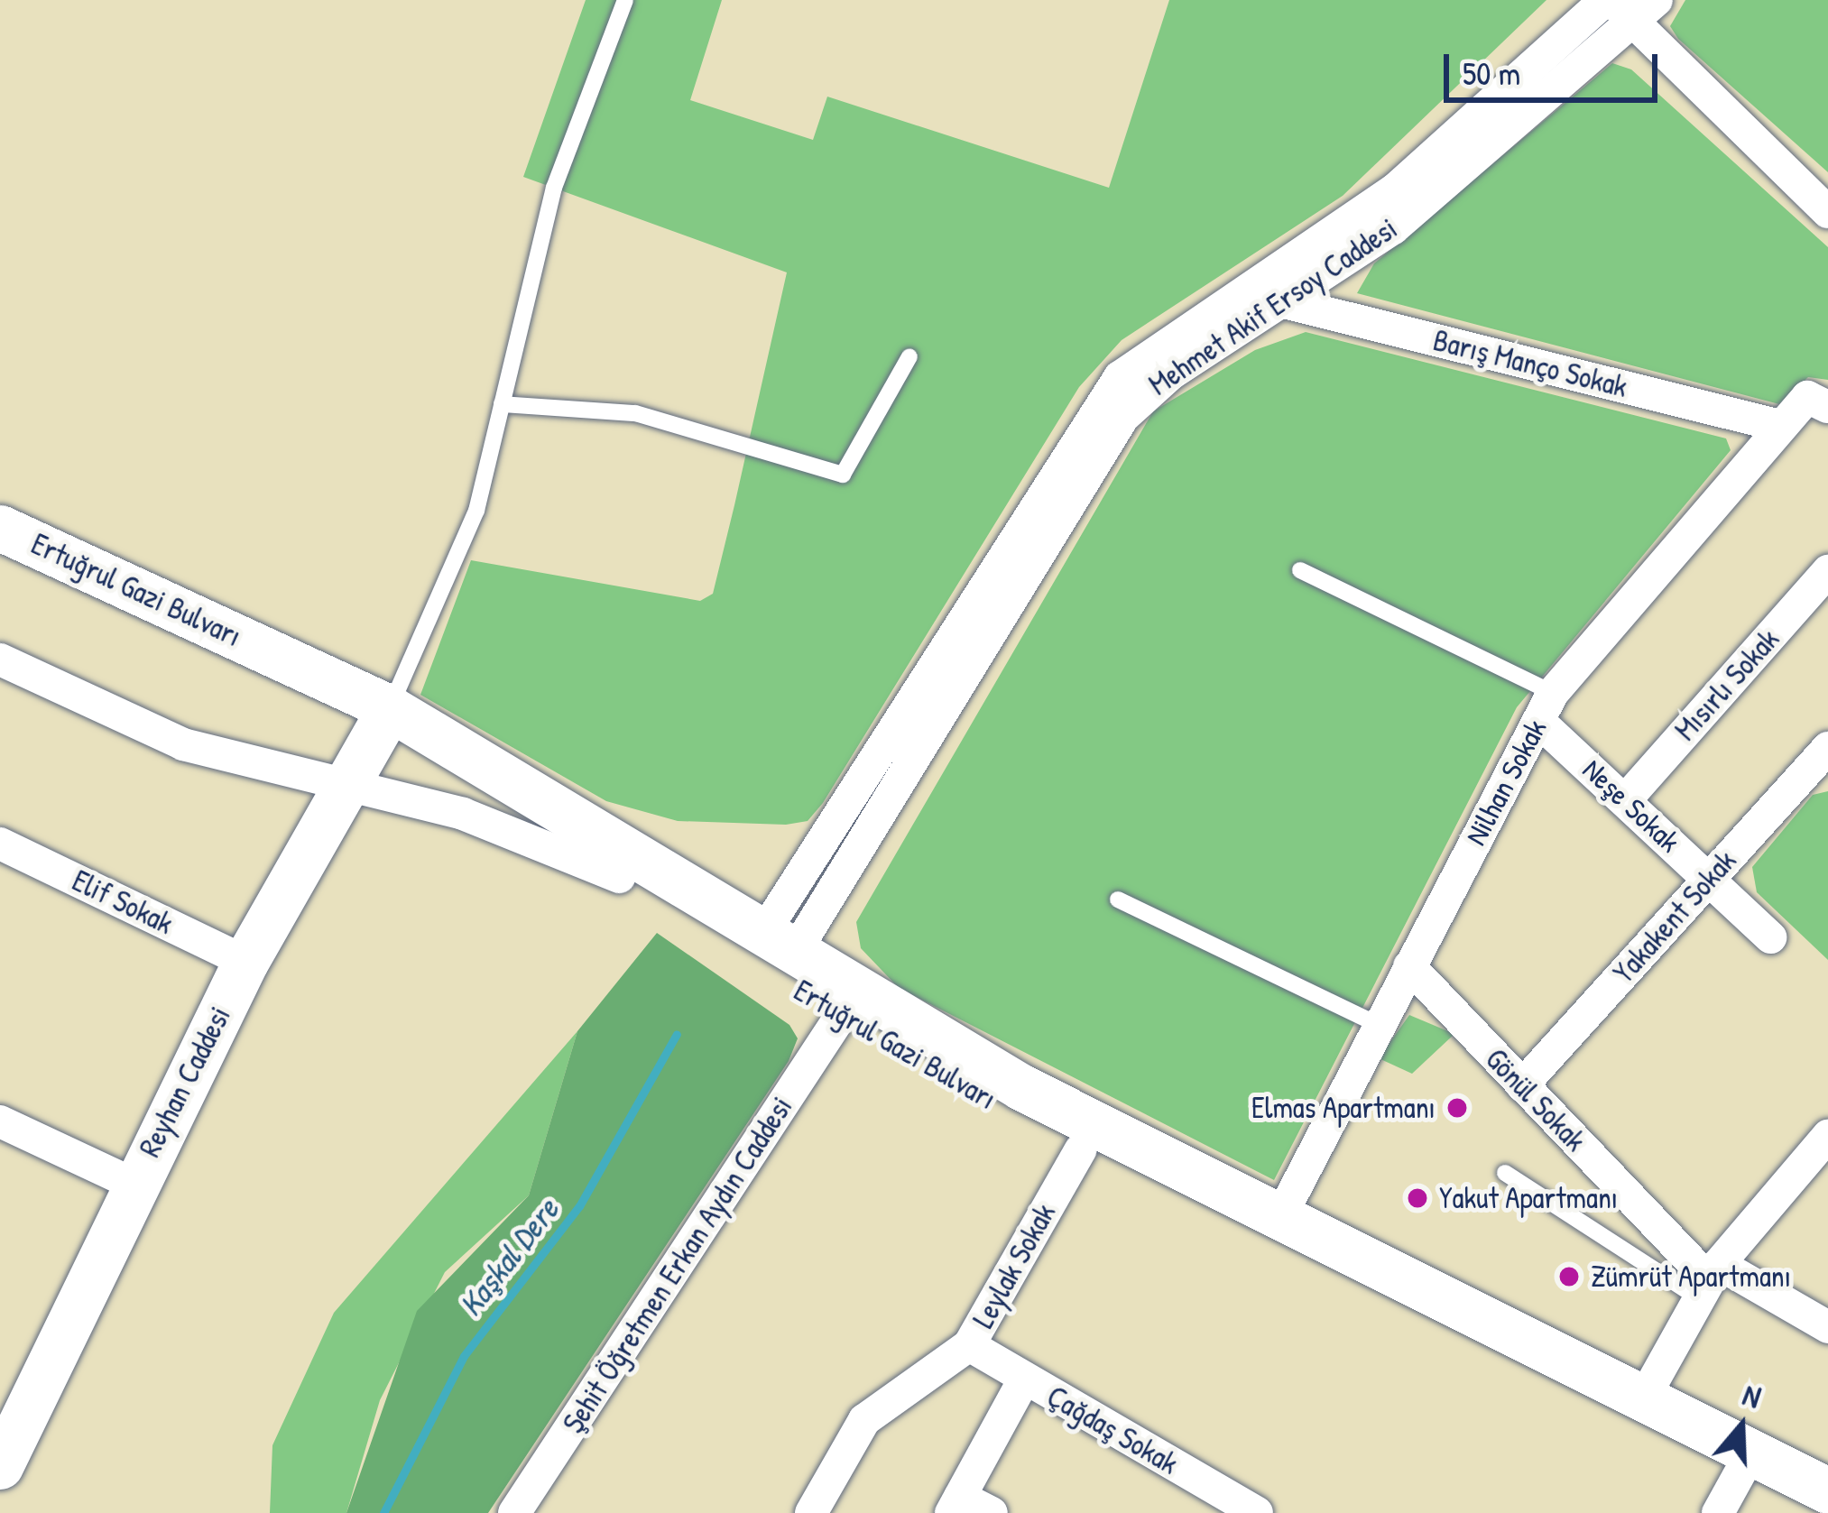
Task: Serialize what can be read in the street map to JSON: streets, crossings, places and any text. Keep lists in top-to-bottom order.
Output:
{
  "streets": {
    "main road": ["Ertuğrul Gazi Bulvarı", "Reyhan Caddesi"],
    "street": [
      "Mehmet Akif Ersoy Caddesi",
      "Barış Manço Sokak",
      "Mısırlı Sokak",
      "Nilhan Sokak",
      "Neşe Sokak",
      "Elif Sokak",
      "Yakakent Sokak",
      "Gönül Sokak",
      "Şehit Öğretmen Erkan Aydın Caddesi",
      "Leylak Sokak",
      "Çağdaş Sokak"
    ]
  },
  "crossings": [
    ["Mehmet Akif Ersoy Caddesi", "Barış Manço Sokak"],
    ["Mehmet Akif Ersoy Caddesi", "Ertuğrul Gazi Bulvarı"],
    ["Barış Manço Sokak", "Nilhan Sokak"],
    ["Ertuğrul Gazi Bulvarı", "Nilhan Sokak"],
    ["Ertuğrul Gazi Bulvarı", "Reyhan Caddesi"],
    ["Ertuğrul Gazi Bulvarı", "Şehit Öğretmen Erkan Aydın Caddesi"],
    ["Ertuğrul Gazi Bulvarı", "Leylak Sokak"],
    ["Mısırlı Sokak", "Neşe Sokak"],
    ["Nilhan Sokak", "Neşe Sokak"],
    ["Nilhan Sokak", "Gönül Sokak"],
    ["Neşe Sokak", "Yakakent Sokak"],
    ["Elif Sokak", "Reyhan Caddesi"],
    ["Yakakent Sokak", "Gönül Sokak"],
    ["Leylak Sokak", "Çağdaş Sokak"]
  ],
  "water": ["Kaşkal Dere"],
  "places": ["Elmas Apartmanı", "Yakut Apartmanı", "Zümrüt Apartmanı"],
  "scale_bar": "50 m",
  "north": "top"
}
